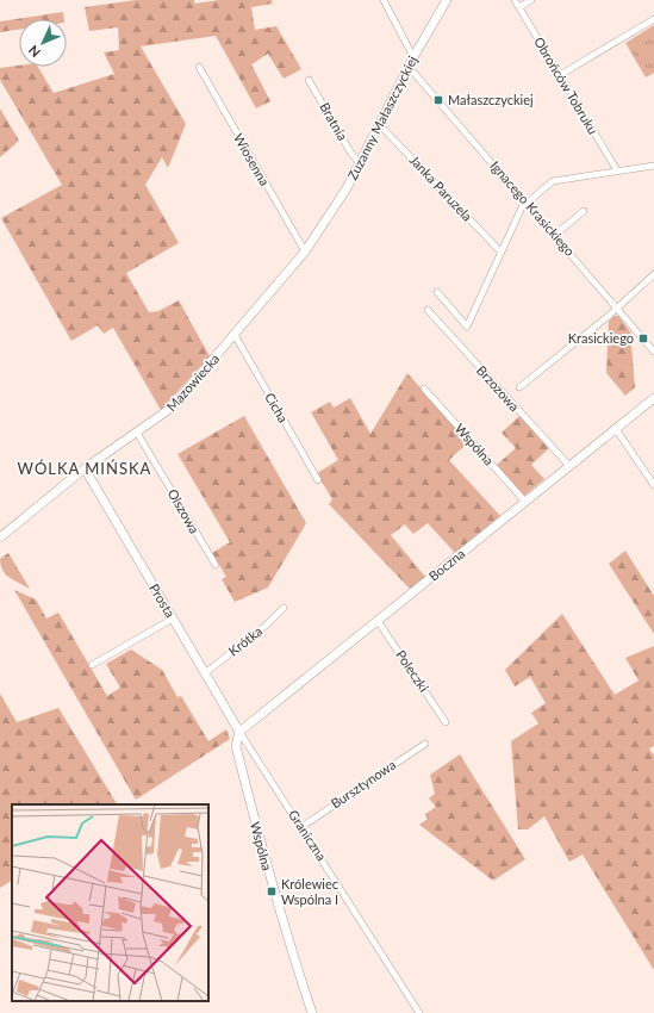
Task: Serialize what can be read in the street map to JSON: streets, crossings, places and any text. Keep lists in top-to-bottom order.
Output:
{
  "streets": {
    "street": [
      "Obrońców Tobruku",
      "Zuzanny Małaszczyckiej",
      "Bratnia",
      "Wiosenna",
      "Janka Paruzela",
      "Ignacego Krasickiego",
      "Mazowiecka",
      "Brzozowa",
      "Cicha",
      "Wspólna",
      "Olszowa",
      "Boczna",
      "Prosta",
      "Krótka",
      "Poleczki",
      "Bursztynowa",
      "Graniczna"
    ]
  },
  "crossings": [
    ["Zuzanny Małaszczyckiej", "Bratnia"],
    ["Zuzanny Małaszczyckiej", "Janka Paruzela"],
    ["Zuzanny Małaszczyckiej", "Ignacego Krasickiego"],
    ["Zuzanny Małaszczyckiej", "Mazowiecka"],
    ["Wiosenna", "Mazowiecka"],
    ["Mazowiecka", "Cicha"],
    ["Mazowiecka", "Olszowa"],
    ["Mazowiecka", "Prosta"],
    ["Brzozowa", "Boczna"],
    ["Wspólna", "Boczna"],
    ["Wspólna", "Prosta"],
    ["Wspólna", "Graniczna"],
    ["Boczna", "Prosta"],
    ["Boczna", "Poleczki"],
    ["Boczna", "Graniczna"],
    ["Prosta", "Krótka"],
    ["Prosta", "Graniczna"],
    ["Bursztynowa", "Graniczna"]
  ],
  "districts": ["WÓLKA MIŃSKA"],
  "places": {
    "transit": ["Małaszczyckiej", "Krasickiego", "Królewiec Wspólna I"]
  },
  "north": "bottom left"
}
